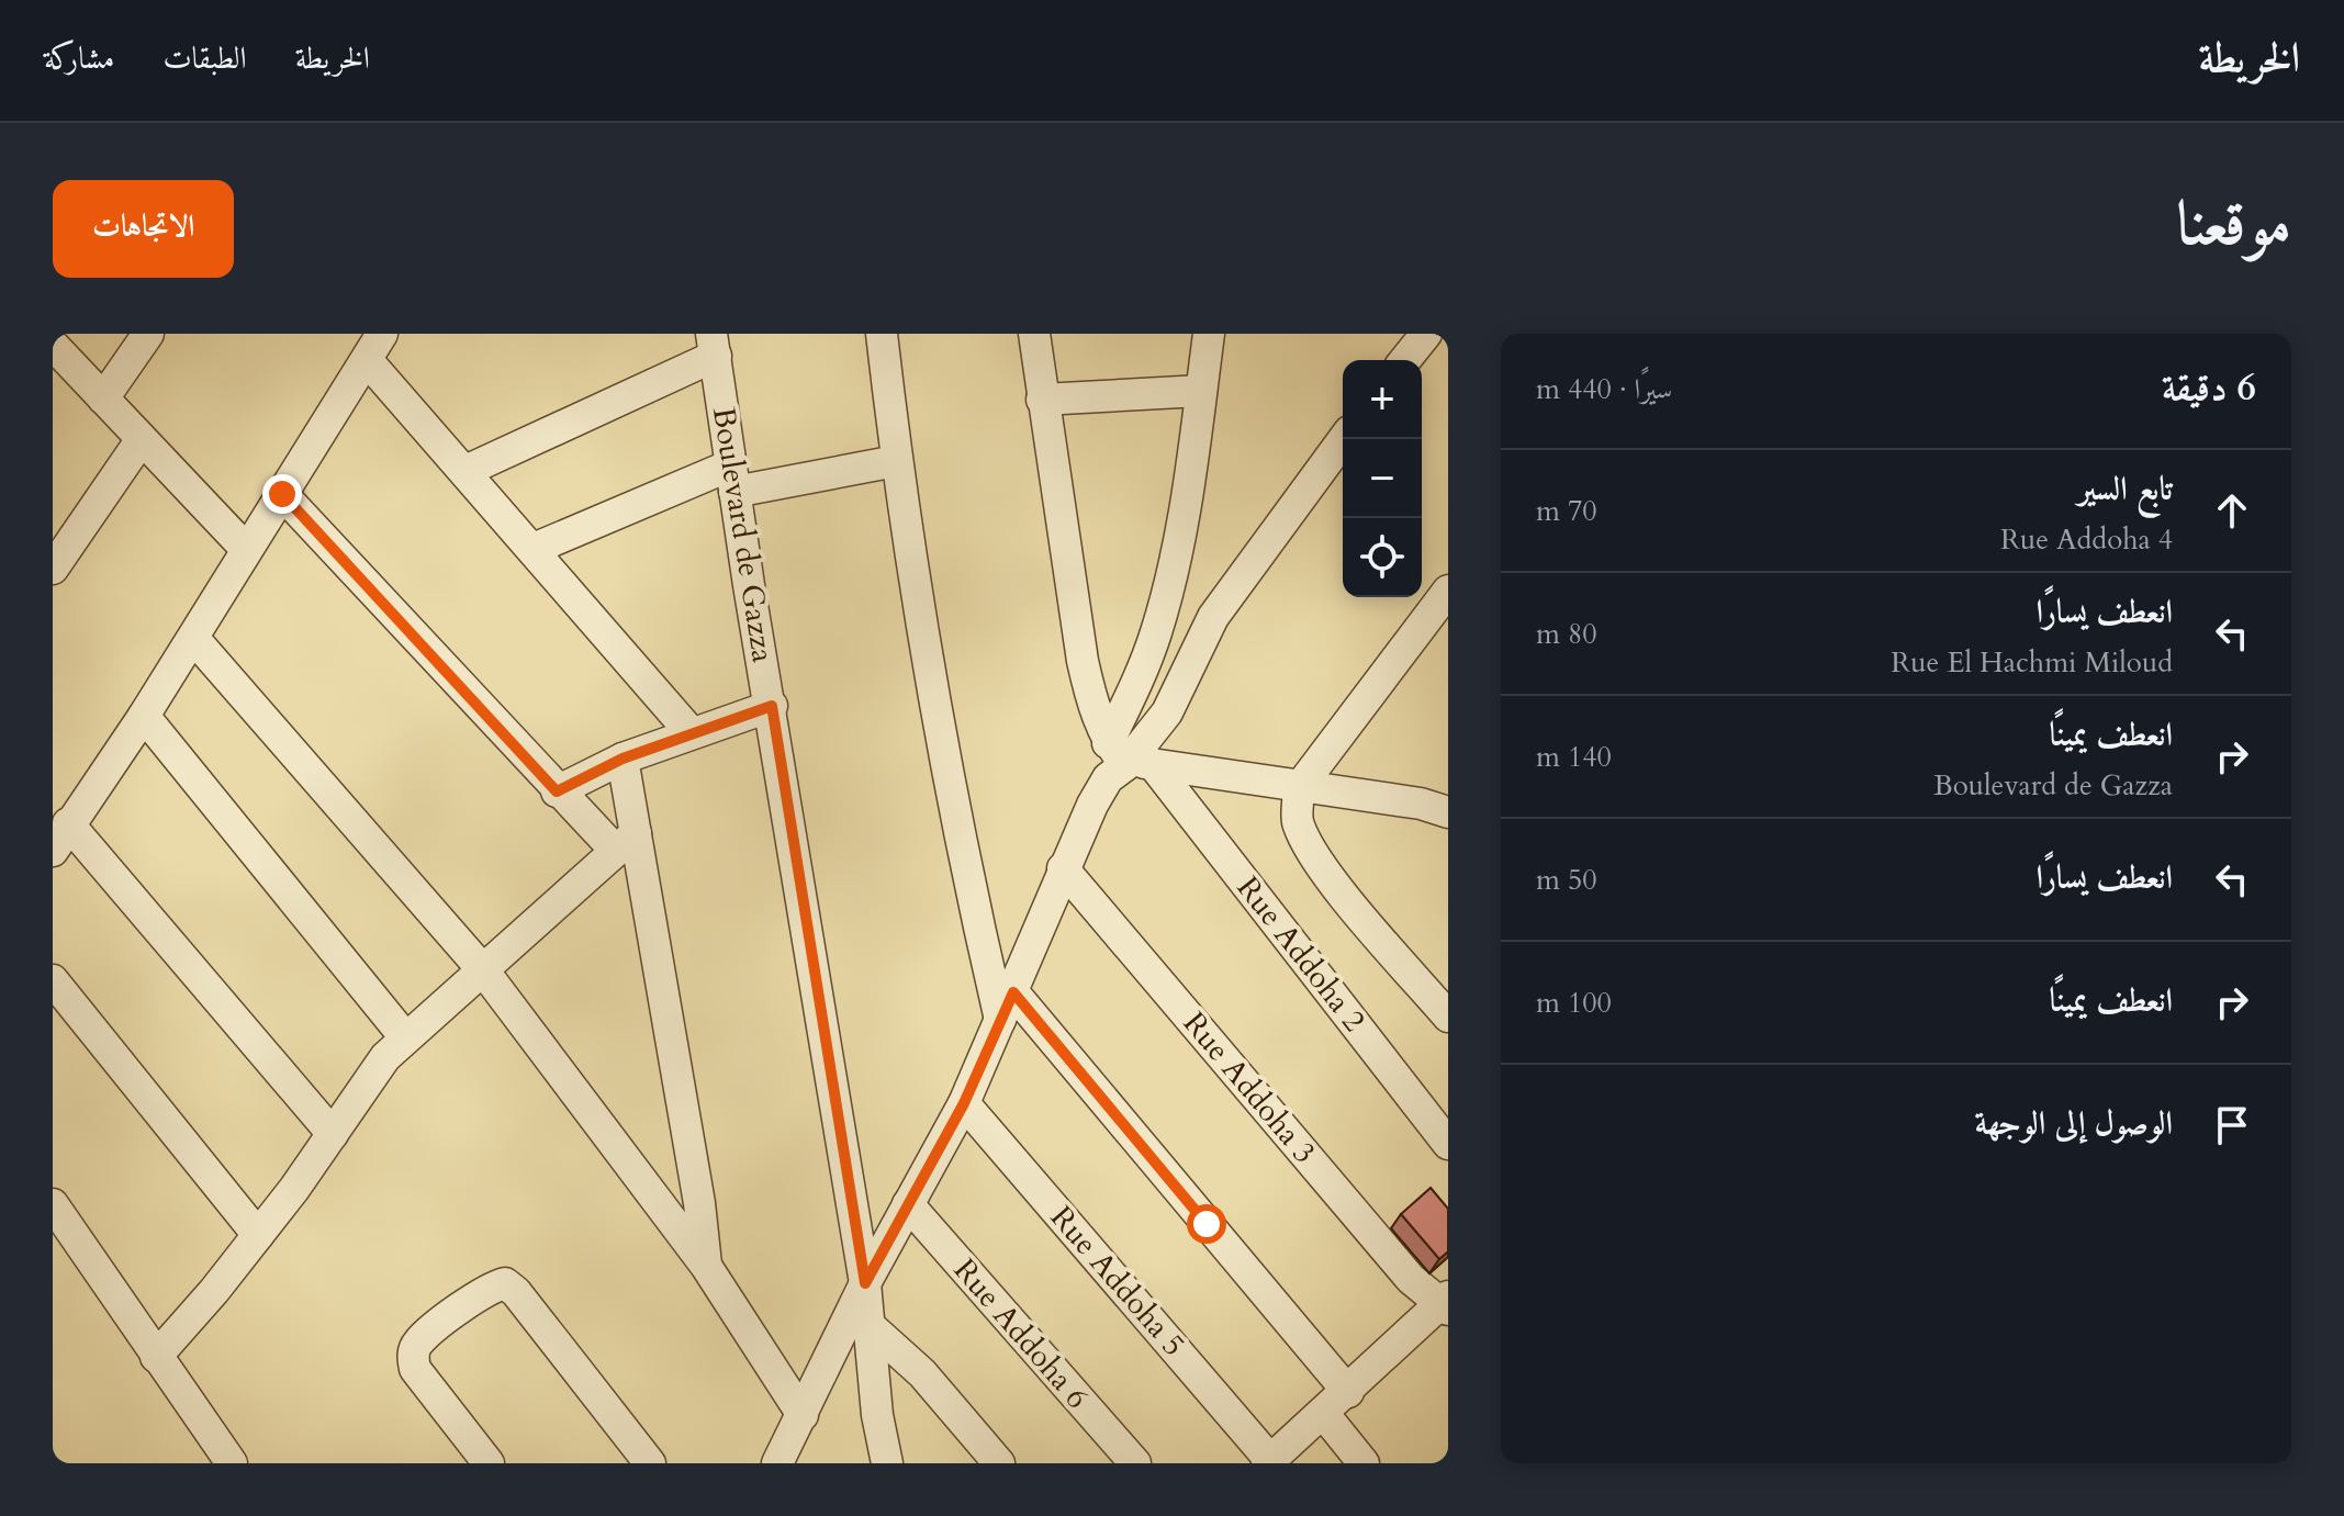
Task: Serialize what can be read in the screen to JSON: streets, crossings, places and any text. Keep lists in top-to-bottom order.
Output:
{
  "streets": {
    "street": [
      "Boulevard de Gazza",
      "Rue Addoha 2",
      "Rue Addoha 3",
      "Rue Addoha 5",
      "Rue Addoha 6"
    ]
  },
  "page": {
    "header": "الخريطة",
    "nav": ["الخريطة", "الطبقات", "مشاركة"],
    "title": "موقعنا",
    "buttons": "الاتجاهات",
    "heading": ["6 دقيقة", "سيرًا · 440 m"],
    "map_buttons": ["+", "−"],
    "list": [
      ["تابع السير", "Rue Addoha 4", "70 m"],
      ["انعطف يسارًا", "Rue El Hachmi Miloud", "80 m"],
      ["انعطف يمينًا", "Boulevard de Gazza", "140 m"],
      ["انعطف يسارًا", "50 m"],
      ["انعطف يمينًا", "100 m"],
      "الوصول إلى الوجهة"
    ]
  }
}
